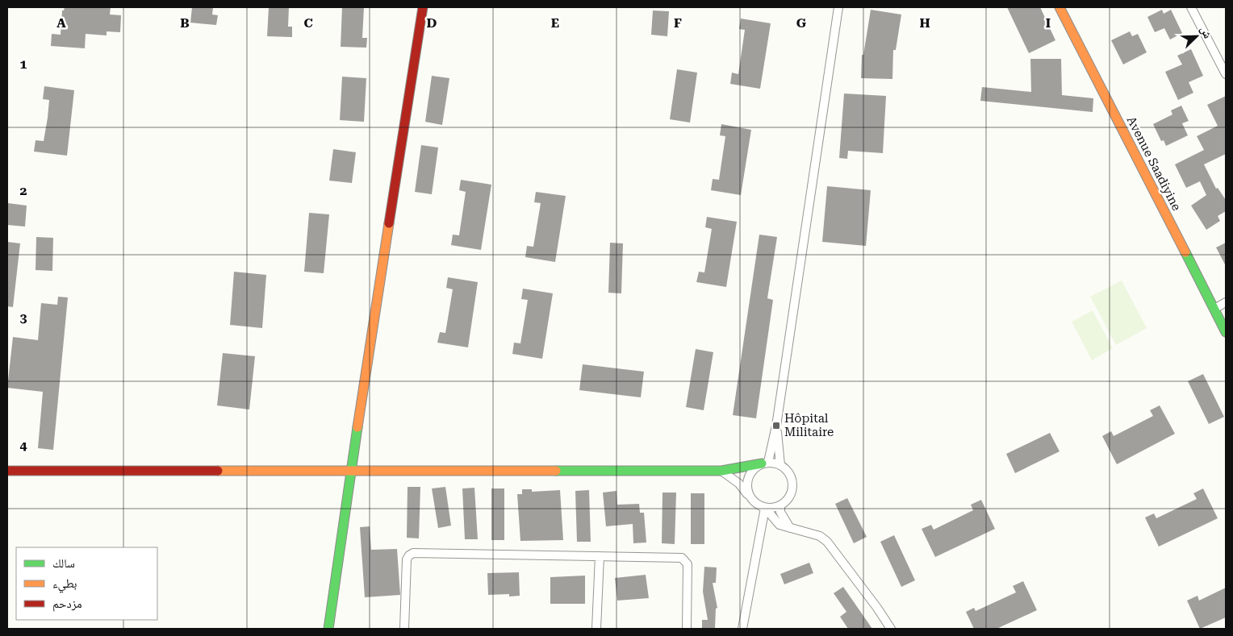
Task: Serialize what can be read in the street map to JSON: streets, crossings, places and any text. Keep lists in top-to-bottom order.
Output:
{
  "streets": {
    "street": ["Avenue Saadiyine"]
  },
  "places": {
    "transit": ["Hôpital Militaire"]
  },
  "legend": ["سالك", "بطيء", "مزدحم"],
  "north": "top right",
  "grid": {
    "columns": [
      "A",
      "B",
      "C",
      "D",
      "E",
      "F",
      "G",
      "H",
      "I"
    ],
    "rows": [
      "1",
      "2",
      "3",
      "4"
    ]
  }
}
